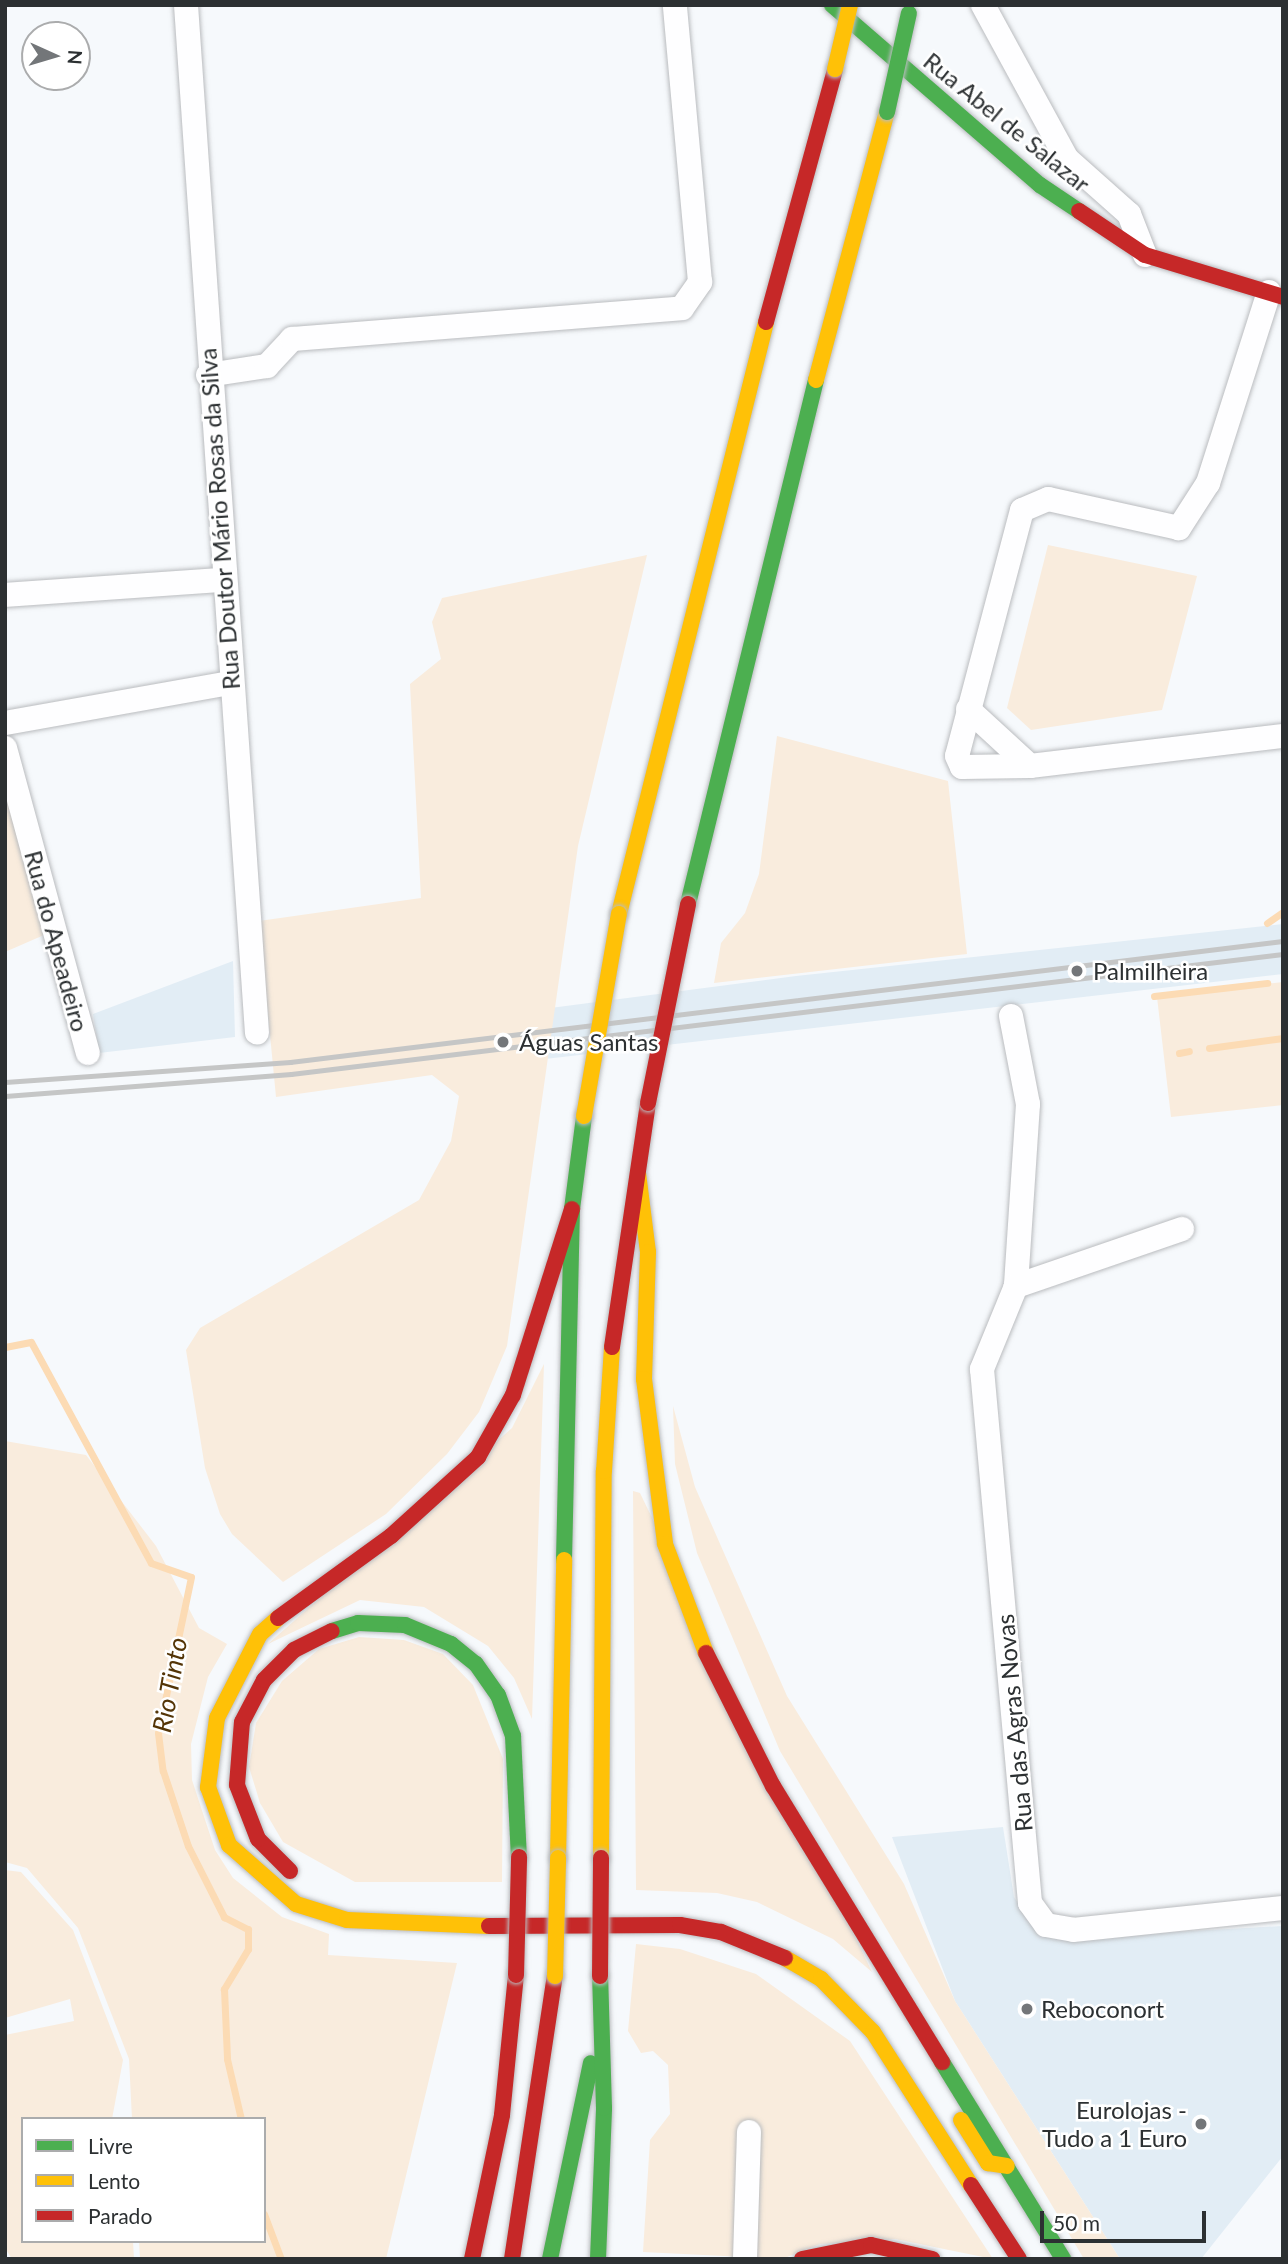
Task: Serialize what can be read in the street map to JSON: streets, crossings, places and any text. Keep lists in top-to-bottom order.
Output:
{
  "streets": {
    "main road": ["Rua Abel de Salazar"],
    "street": ["Rua Doutor Mário Rosas da Silva", "Rua do Apeadeiro", "Rua das Agras Novas"]
  },
  "water": ["Rio Tinto"],
  "places": [
    "Palmilheira",
    "Águas Santas",
    "Reboconort",
    "Eurolojas - Tudo a 1 Euro"
  ],
  "legend": ["Livre", "Lento", "Parado"],
  "scale_bar": "50 m",
  "north": "right"
}
